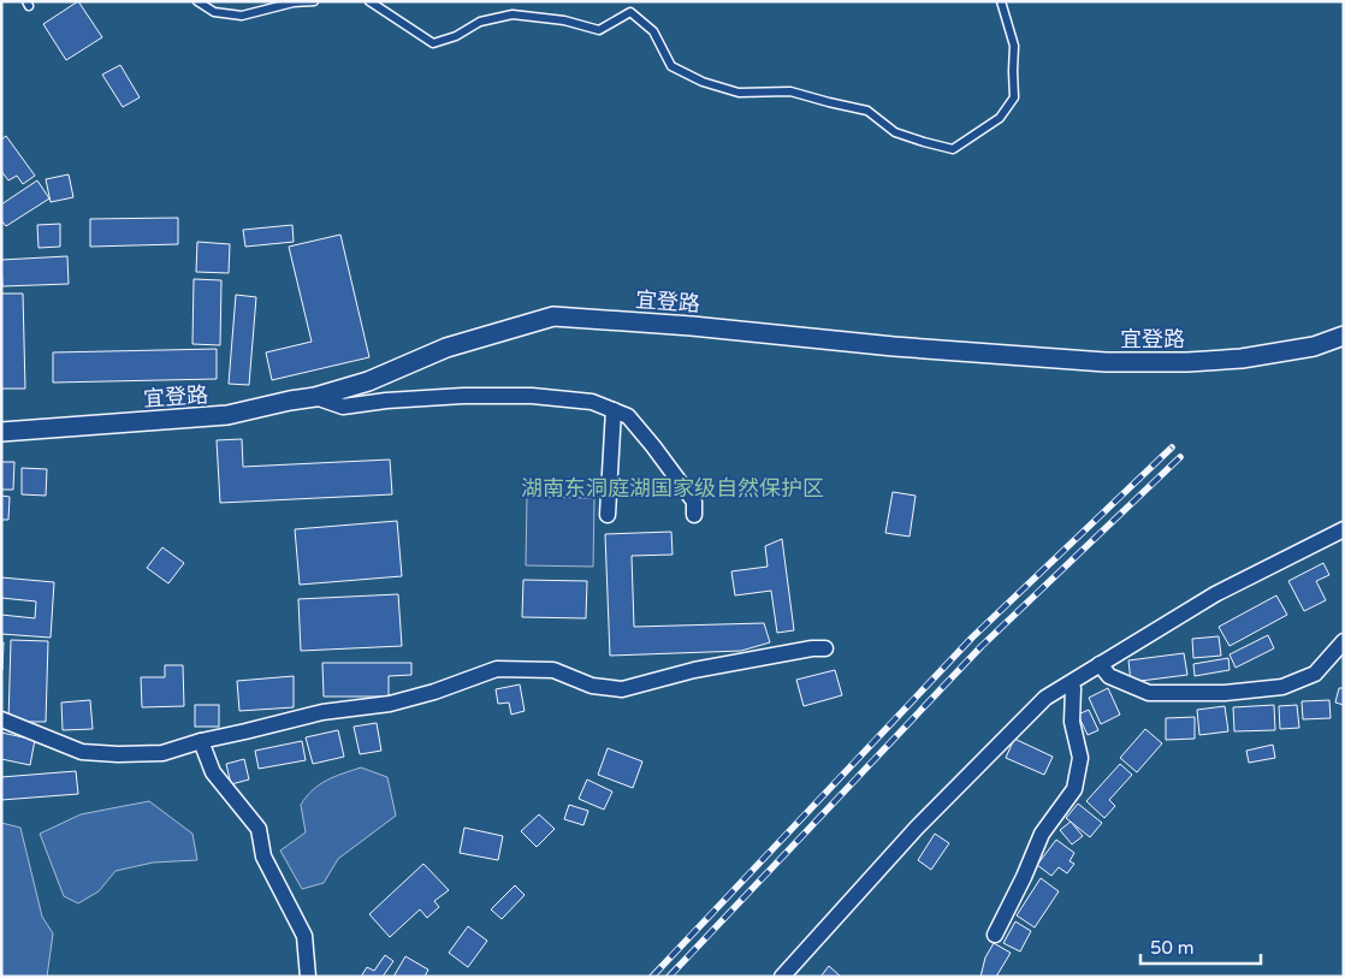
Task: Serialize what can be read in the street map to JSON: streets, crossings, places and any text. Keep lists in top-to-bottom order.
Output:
{
  "streets": {
    "street": ["宜登路"]
  },
  "parks": ["湖南东洞庭湖国家级自然保护区"],
  "scale_bar": "50 m"
}
